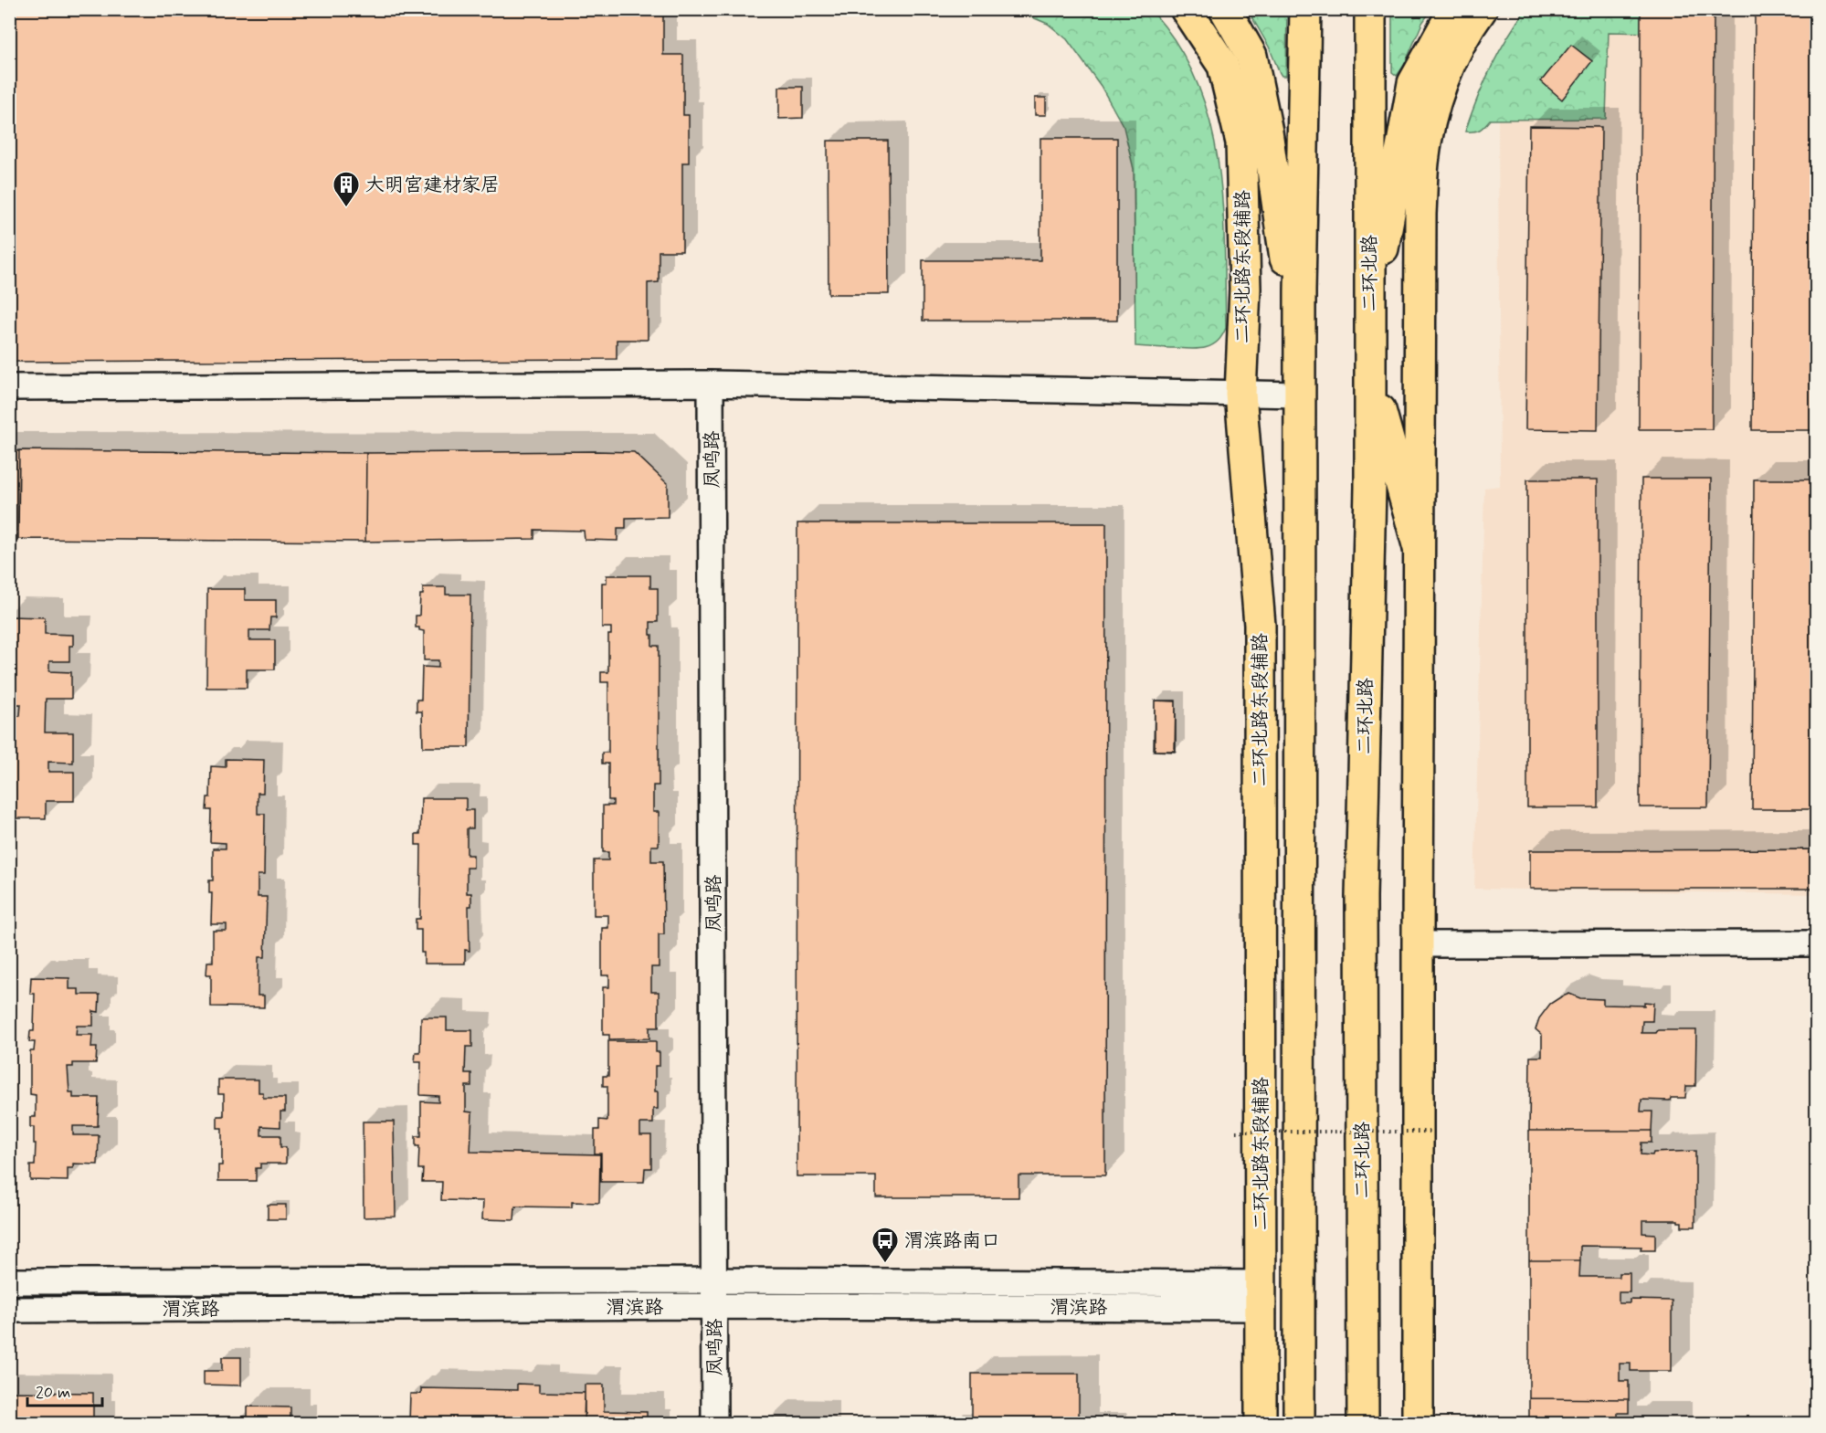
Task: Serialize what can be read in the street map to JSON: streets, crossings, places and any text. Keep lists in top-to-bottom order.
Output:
{
  "streets": {
    "main road": ["二环北路东段辅路", "二环北路"],
    "street": ["凤鸣路", "渭滨路"]
  },
  "crossings": [
    ["二环北路东段辅路", "渭滨路"],
    ["凤鸣路", "渭滨路"]
  ],
  "places": {
    "building": ["大明宫建材家居"],
    "bus stop": ["渭滨路南口"]
  },
  "scale_bar": "20 m"
}
